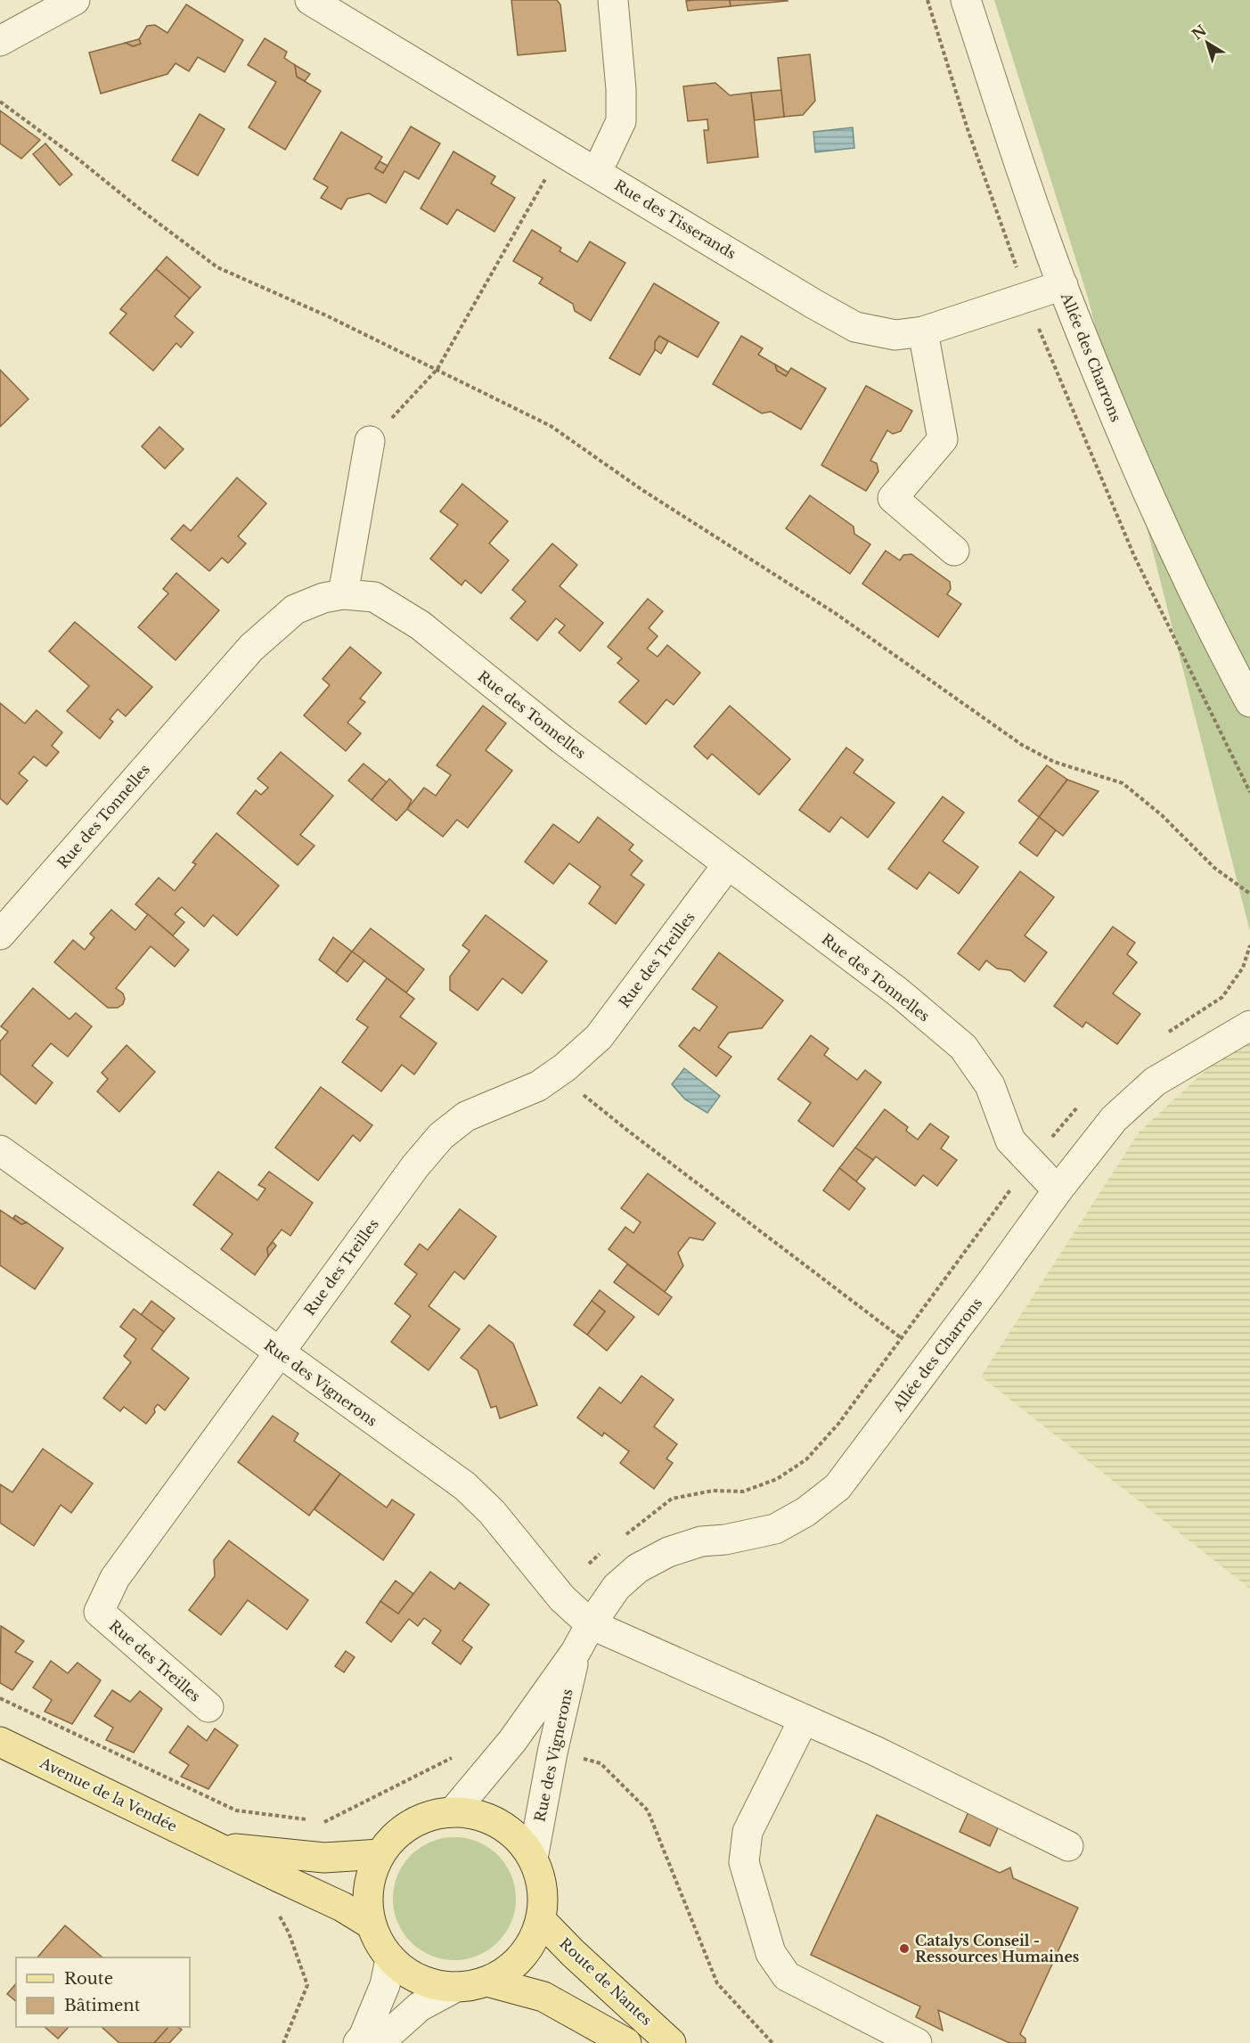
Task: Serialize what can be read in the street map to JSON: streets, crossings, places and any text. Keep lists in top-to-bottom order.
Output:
{
  "streets": {
    "main road": ["Avenue de la Vendée", "Route de Nantes"],
    "street": [
      "Rue des Tisserands",
      "Allée des Charrons",
      "Rue des Tonnelles",
      "Rue des Treilles",
      "Rue des Vignerons"
    ]
  },
  "crossings": [
    ["Rue des Tisserands", "Allée des Charrons"],
    ["Allée des Charrons", "Rue des Tonnelles"],
    ["Allée des Charrons", "Rue des Vignerons"],
    ["Rue des Tonnelles", "Rue des Treilles"],
    ["Rue des Treilles", "Rue des Vignerons"],
    ["Rue des Vignerons", "Avenue de la Vendée"],
    ["Rue des Vignerons", "Route de Nantes"],
    ["Avenue de la Vendée", "Route de Nantes"]
  ],
  "places": ["Catalys Conseil - Ressources Humaines"],
  "legend": ["Route", "Bâtiment"],
  "north": "top left"
}
